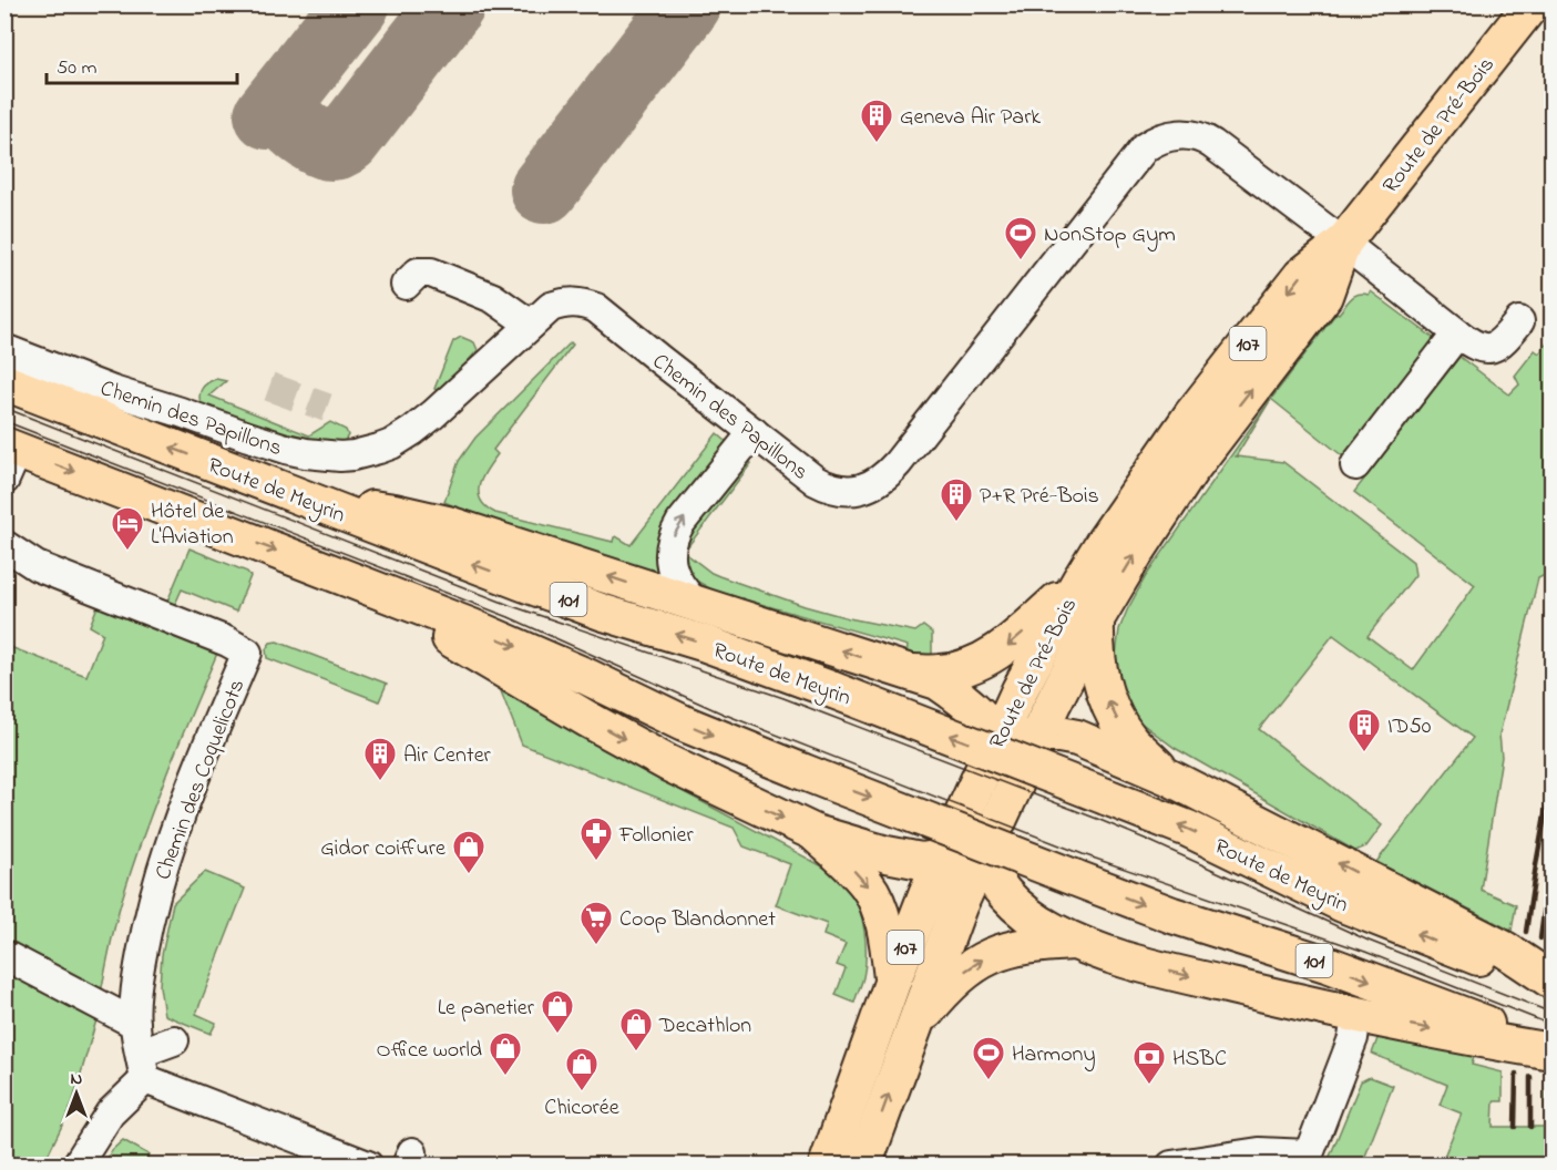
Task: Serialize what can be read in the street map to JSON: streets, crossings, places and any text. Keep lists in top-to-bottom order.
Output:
{
  "streets": {
    "main road": [
      "Route de Pré-Bois",
      "107",
      "Route de Meyrin",
      "101"
    ],
    "street": ["Chemin des Papillons", "Chemin des Coquelicots"]
  },
  "crossings": [
    ["Route de Pré-Bois", "Chemin des Papillons"]
  ],
  "places": {
    "building": [
      "Geneva Air Park",
      "P+R Pré-Bois",
      "ID50",
      "Air Center"
    ],
    "sports": ["NonStop Gym", "Harmony"],
    "hotel": ["Hôtel de L'Aviation"],
    "pharmacy": ["Follonier"],
    "shop": [
      "Gidor coiffure",
      "Le panetier",
      "Decathlon",
      "Office world",
      "Chicorée"
    ],
    "supermarket": ["Coop Blandonnet"],
    "bank": ["HSBC"]
  },
  "scale_bar": "50 m",
  "north": "top"
}
